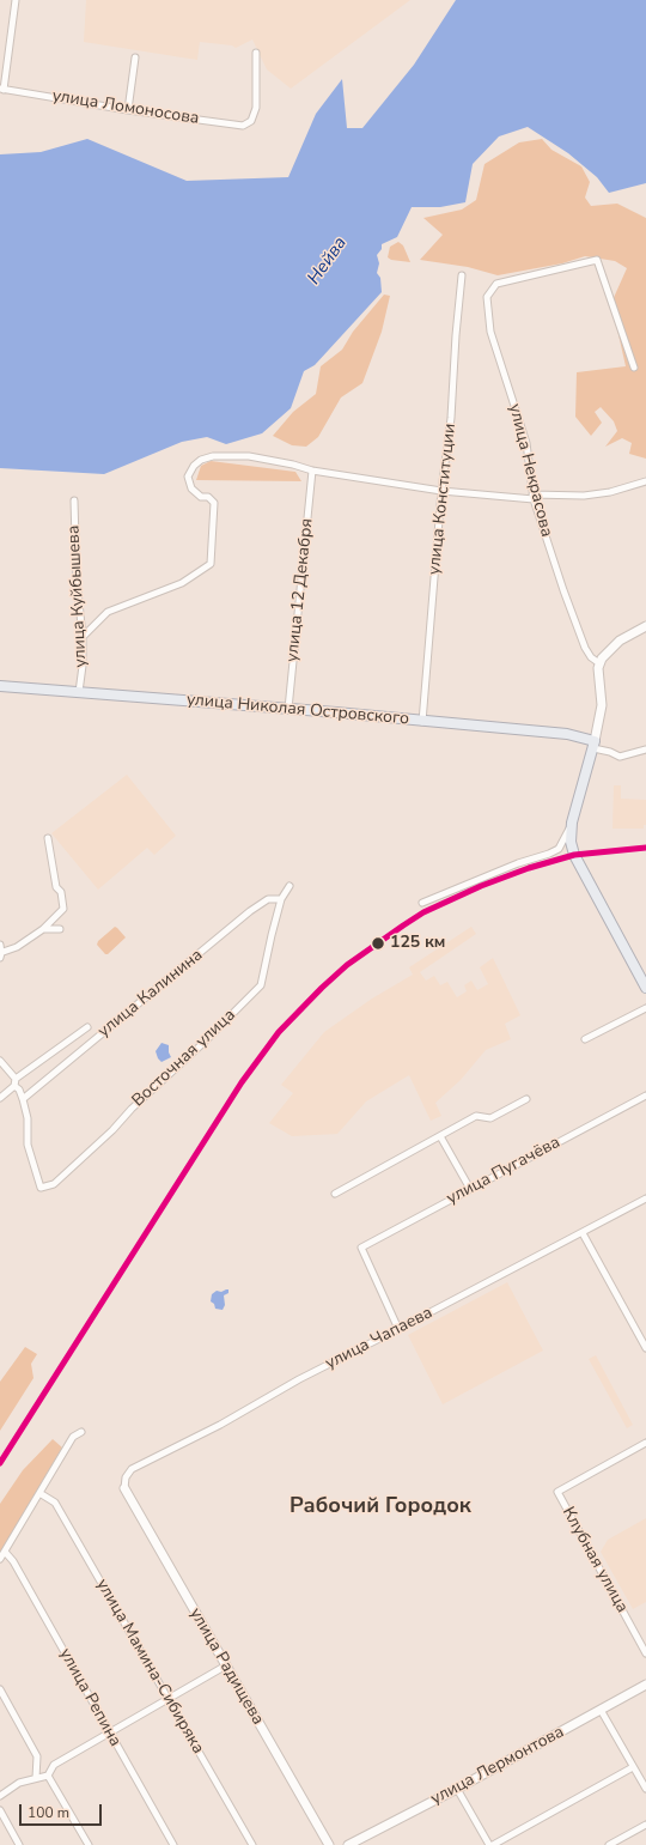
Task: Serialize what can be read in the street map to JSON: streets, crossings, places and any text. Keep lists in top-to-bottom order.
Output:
{
  "streets": {
    "main road": ["улица Николая Островского"],
    "street": [
      "улица Ломоносова",
      "улица Некрасова",
      "улица Конституции",
      "улица 12 Декабря",
      "улица Куйбышева",
      "улица Калинина",
      "Восточная улица",
      "улица Пугачёва",
      "улица Чапаева",
      "Клубная улица",
      "улица Мамина-Сибиряка",
      "улица Радищева",
      "улица Репина",
      "улица Лермонтова"
    ]
  },
  "crossings": [
    ["улица Конституции", "улица Николая Островского"],
    ["улица 12 Декабря", "улица Николая Островского"],
    ["улица Куйбышева", "улица Николая Островского"],
    ["улица Калинина", "Восточная улица"],
    ["улица Пугачёва", "улица Чапаева"],
    ["улица Чапаева", "улица Радищева"]
  ],
  "districts": ["Рабочий Городок"],
  "water": ["Нейва"],
  "places": ["125 км"],
  "scale_bar": "100 m"
}
